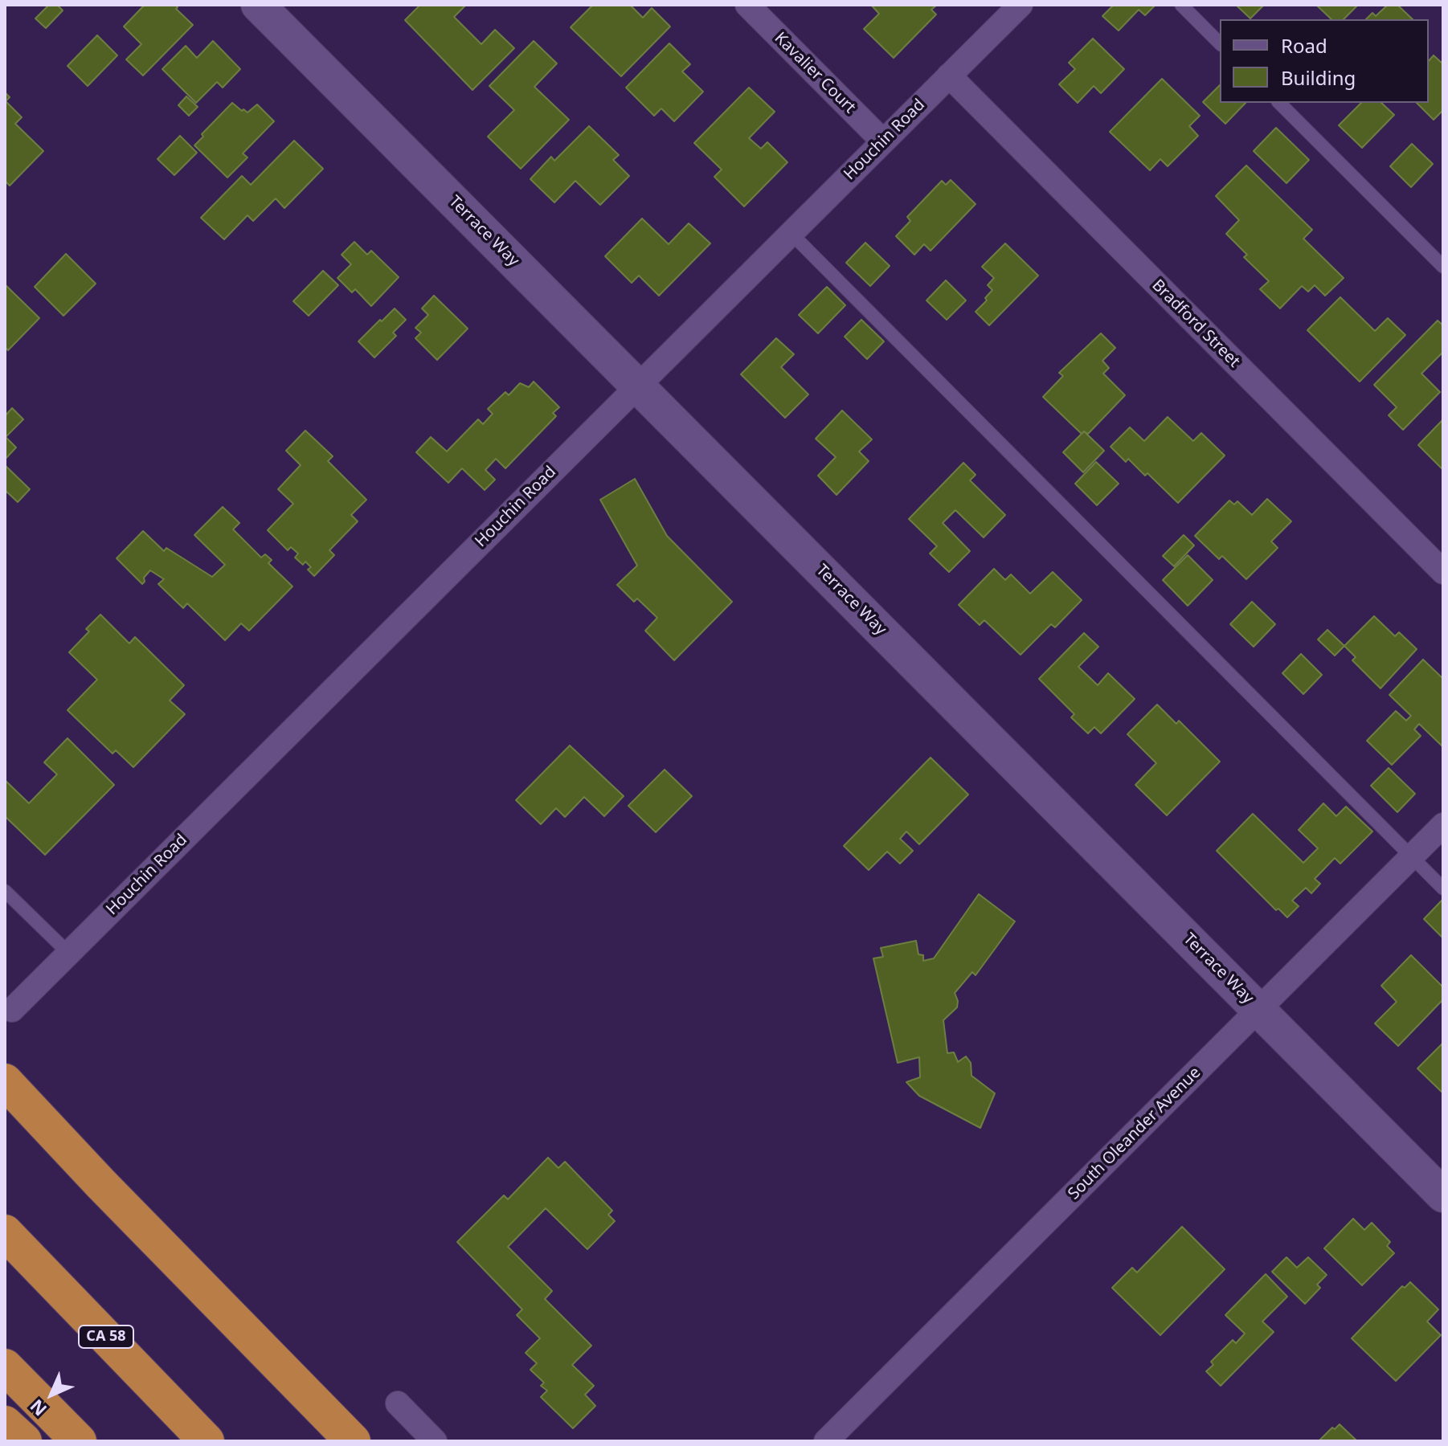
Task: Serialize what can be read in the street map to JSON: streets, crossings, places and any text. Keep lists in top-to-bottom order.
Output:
{
  "streets": {
    "highway": ["CA 58"],
    "street": [
      "Kavalier Court",
      "Houchin Road",
      "Terrace Way",
      "Bradford Street",
      "South Oleander Avenue"
    ]
  },
  "crossings": [
    ["Kavalier Court", "Houchin Road"],
    ["Houchin Road", "Terrace Way"],
    ["Houchin Road", "Bradford Street"],
    ["Terrace Way", "South Oleander Avenue"]
  ],
  "legend": ["Road", "Building"],
  "north": "bottom left"
}
